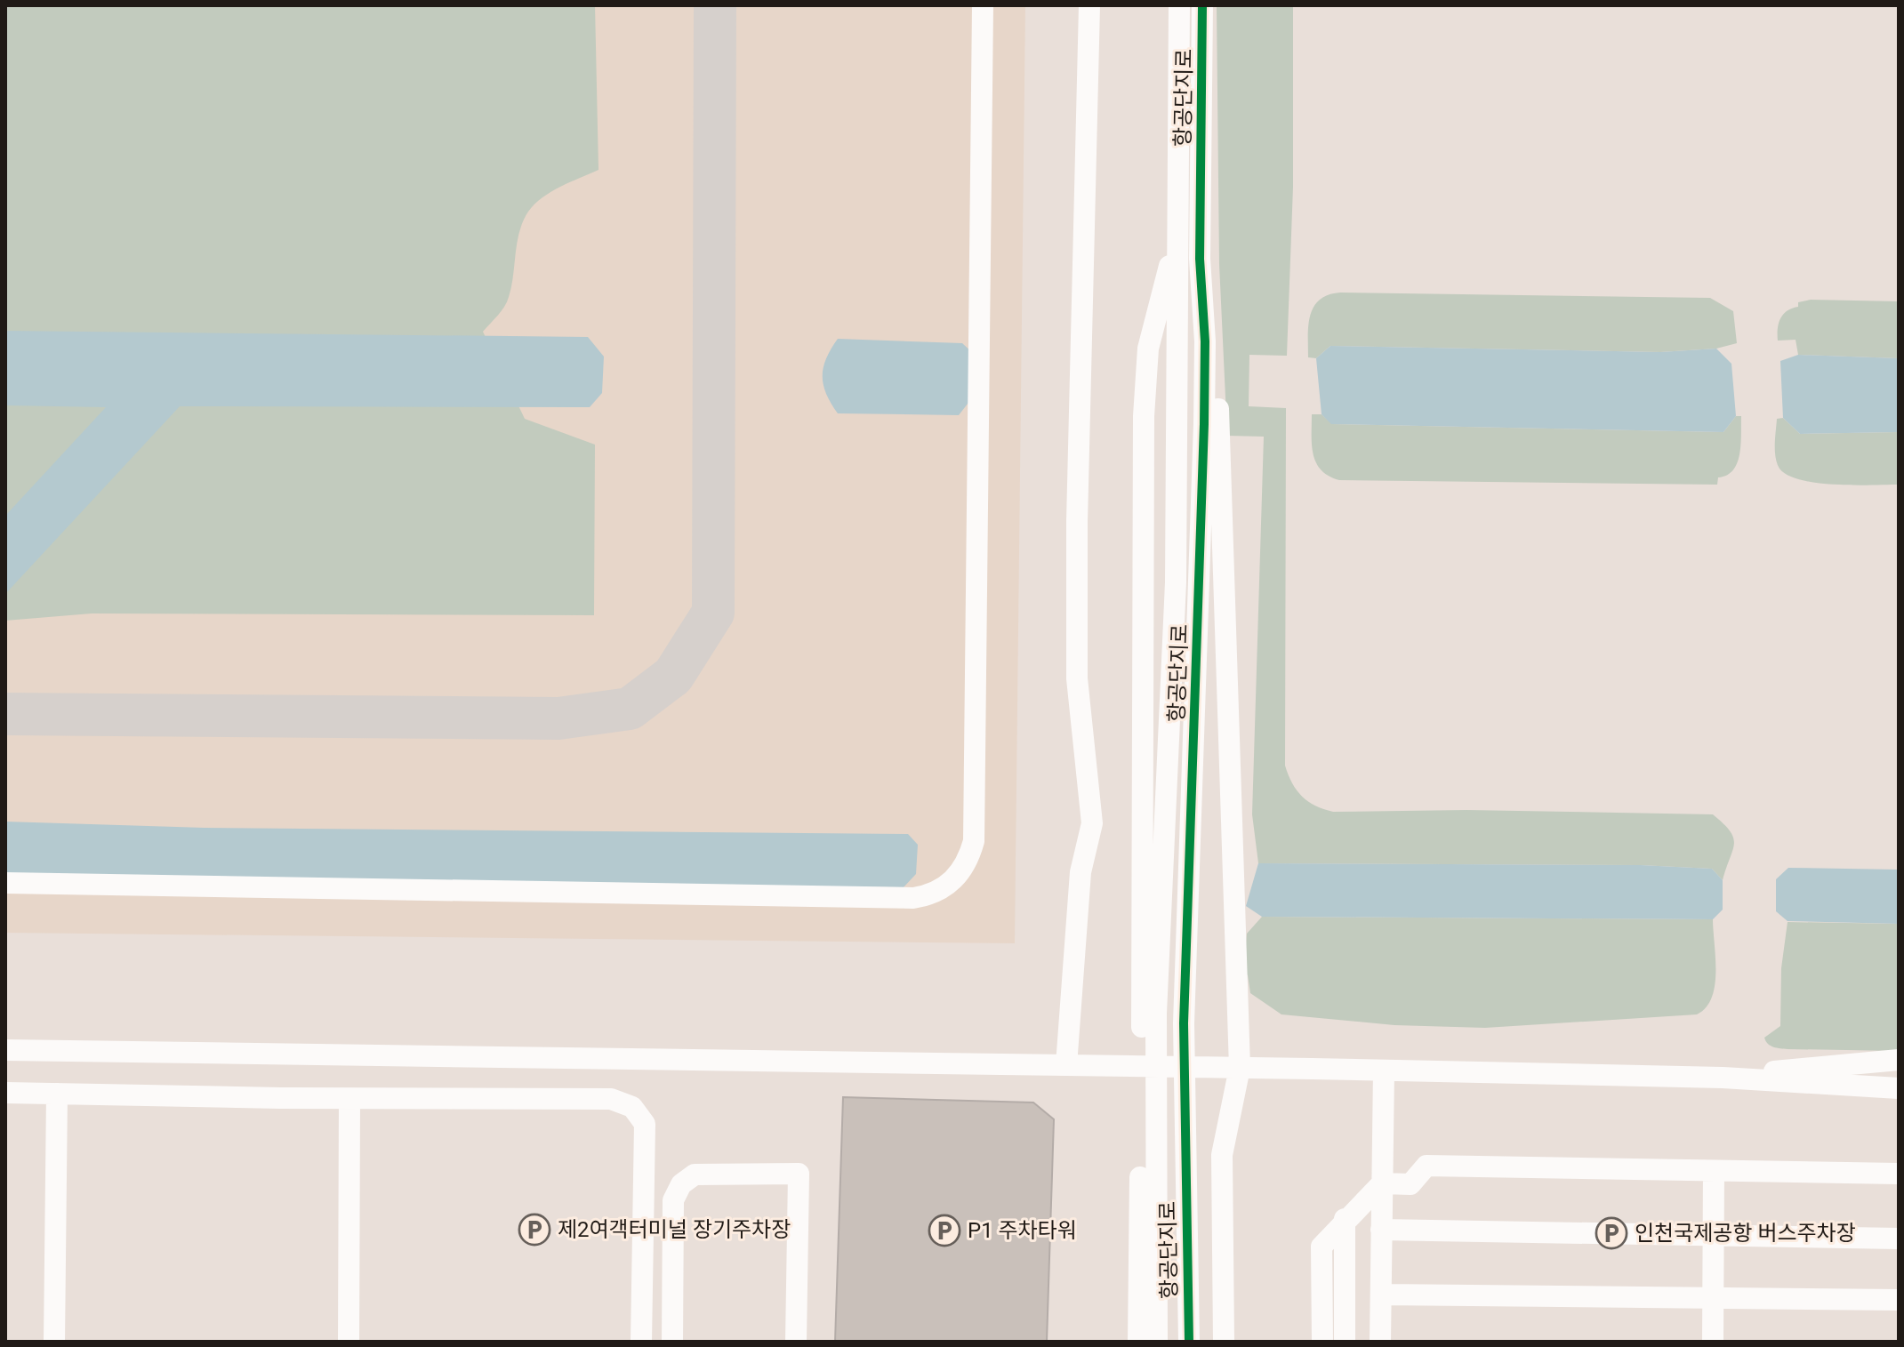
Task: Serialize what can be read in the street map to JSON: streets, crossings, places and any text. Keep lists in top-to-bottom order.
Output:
{
  "streets": {
    "street": ["항공단지로"]
  },
  "places": {
    "parking": ["제2여객터미널 장기주차장", "P1 주차타워", "인천국제공항 버스주차장"]
  }
}
